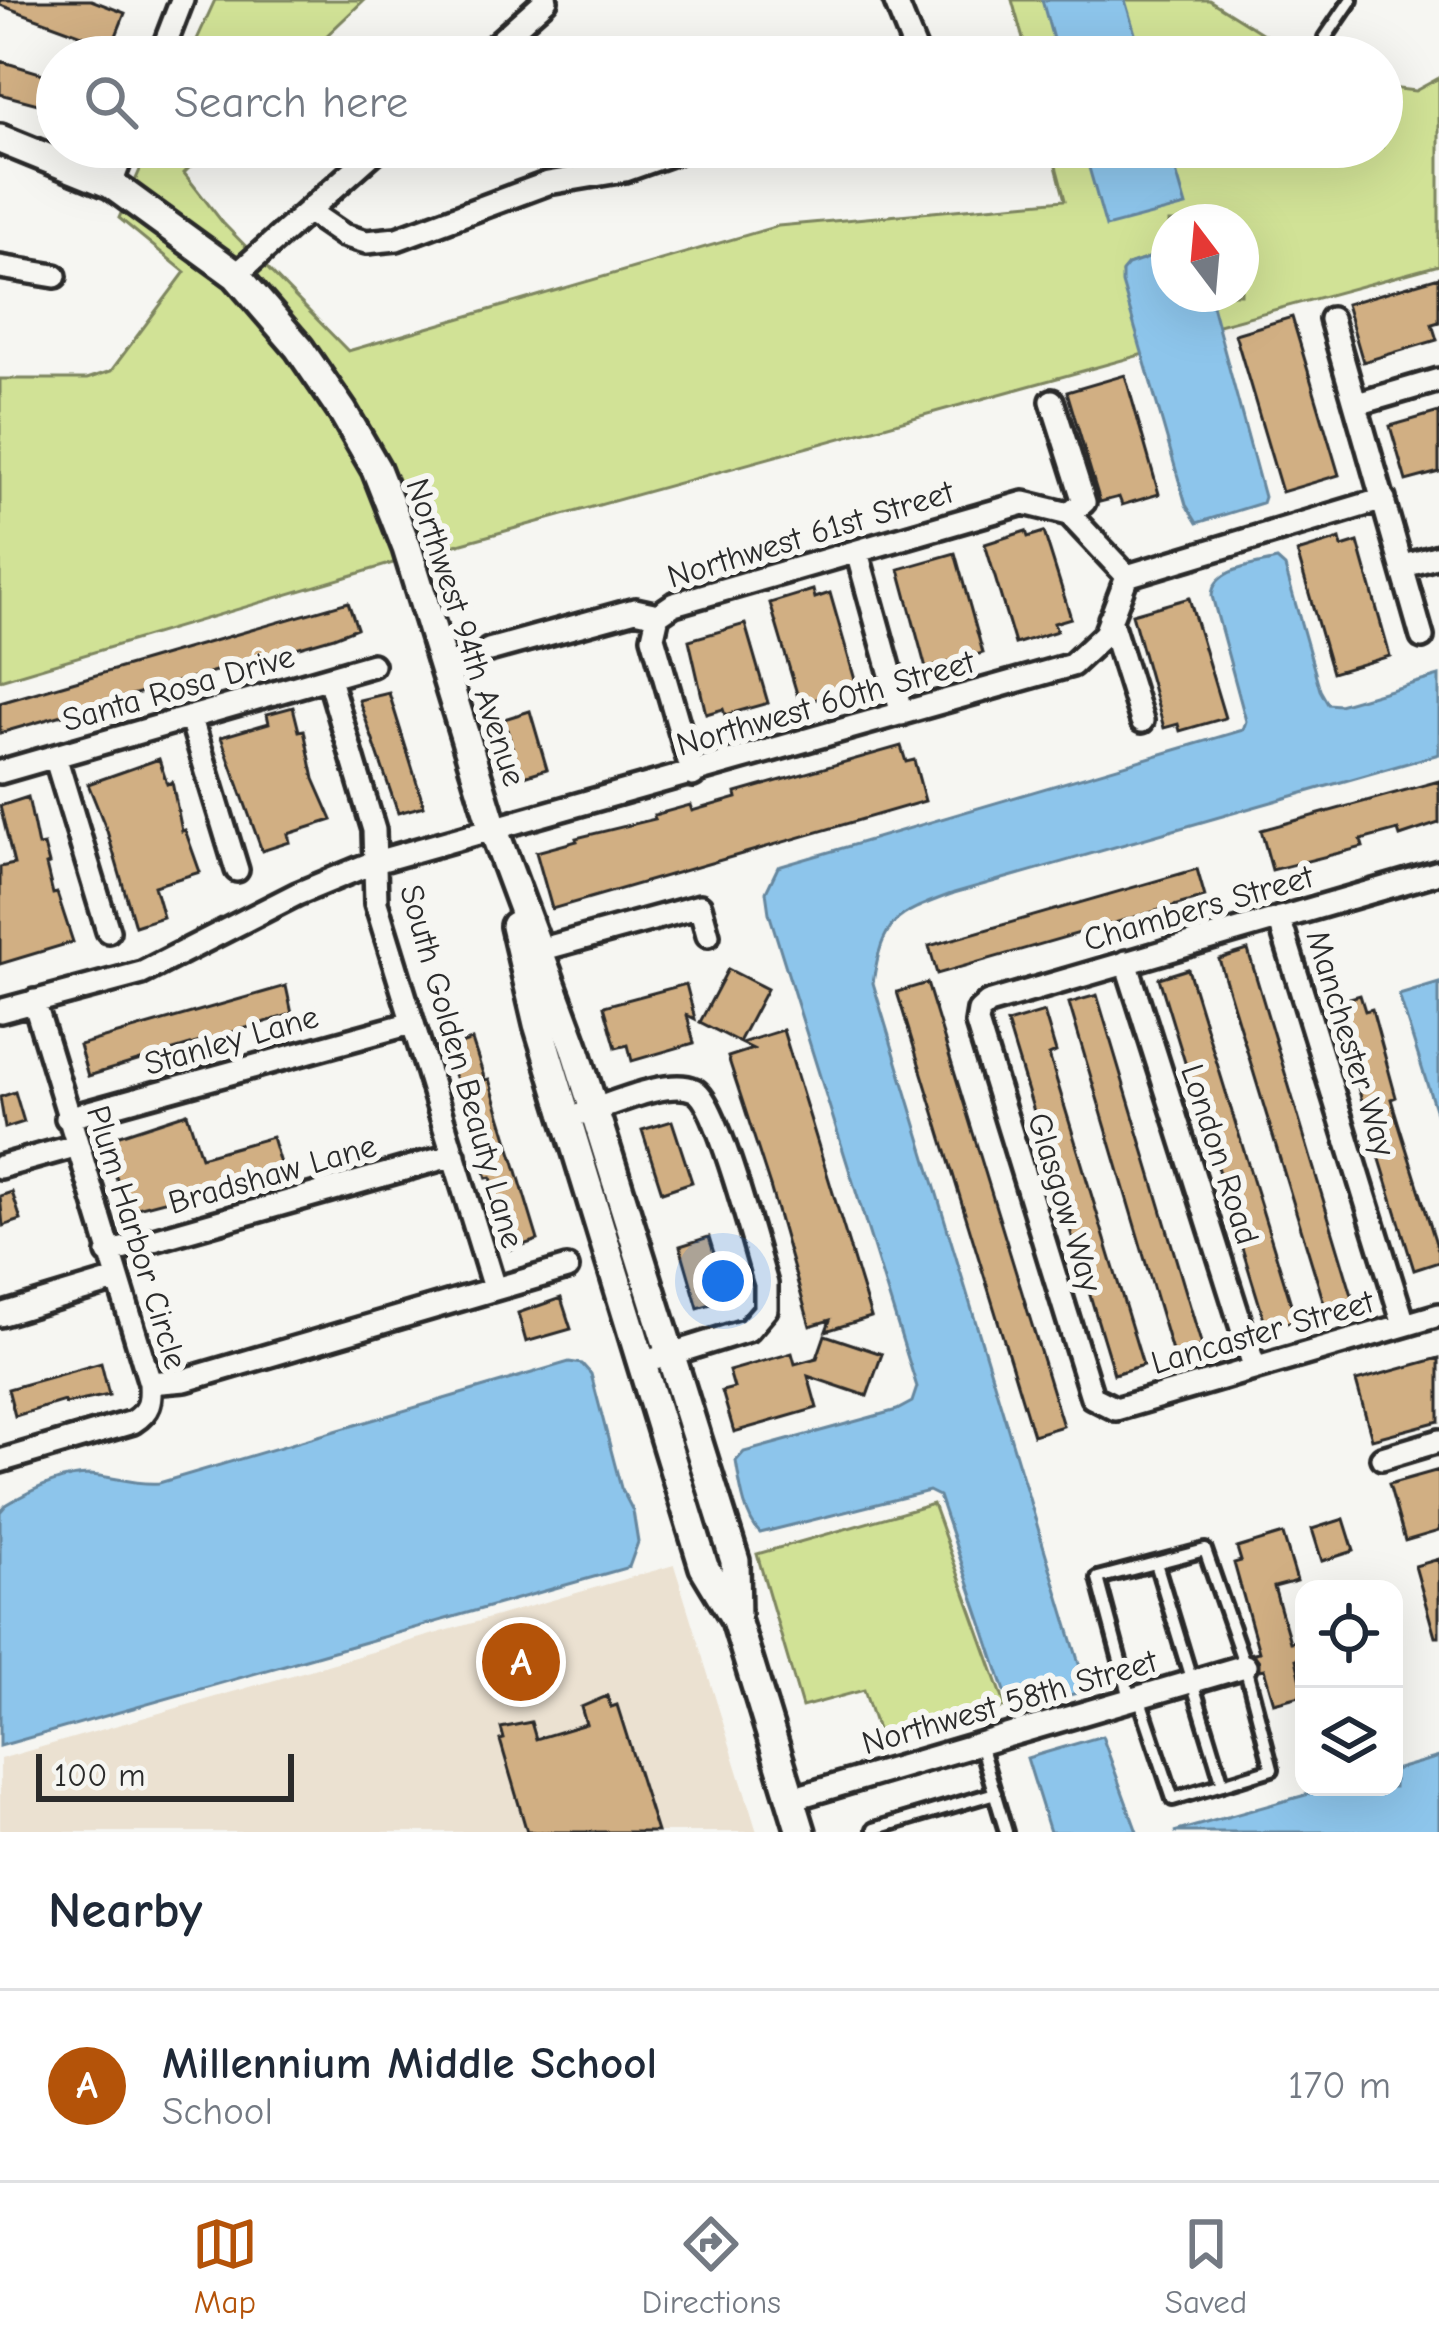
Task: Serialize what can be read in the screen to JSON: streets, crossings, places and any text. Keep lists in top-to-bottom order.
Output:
{
  "streets": {
    "street": [
      "Northwest 61st Street",
      "Northwest 94th Avenue",
      "Santa Rosa Drive",
      "Northwest 60th Street",
      "Chambers Street",
      "Stanley Lane",
      "Manchester Way",
      "South Golden Beauty Lane",
      "London Road",
      "Bradshaw Lane",
      "Glasgow Way",
      "Plum Harbor Circle",
      "Lancaster Street",
      "Northwest 58th Street"
    ]
  },
  "crossings": [
    ["Northwest 94th Avenue", "Northwest 60th Street"],
    ["Northwest 94th Avenue", "Northwest 58th Street"],
    ["Santa Rosa Drive", "South Golden Beauty Lane"],
    ["Northwest 60th Street", "South Golden Beauty Lane"],
    ["Northwest 60th Street", "Plum Harbor Circle"],
    ["Chambers Street", "Manchester Way"],
    ["Chambers Street", "London Road"],
    ["Chambers Street", "Glasgow Way"],
    ["Stanley Lane", "South Golden Beauty Lane"],
    ["Stanley Lane", "Plum Harbor Circle"],
    ["Manchester Way", "Lancaster Street"],
    ["South Golden Beauty Lane", "Bradshaw Lane"],
    ["London Road", "Lancaster Street"],
    ["Bradshaw Lane", "Plum Harbor Circle"],
    ["Glasgow Way", "Lancaster Street"]
  ],
  "scale_bar": "100 m",
  "north": "top",
  "page": {
    "search": "Search here",
    "pins": "A",
    "scale": "100 m",
    "heading": "Nearby",
    "list": [
      {
        "mark": "A",
        "name": "Millennium Middle School",
        "note": "School",
        "value": "170 m"
      }
    ],
    "nav": ["Map", "Directions", "Saved"]
  }
}
